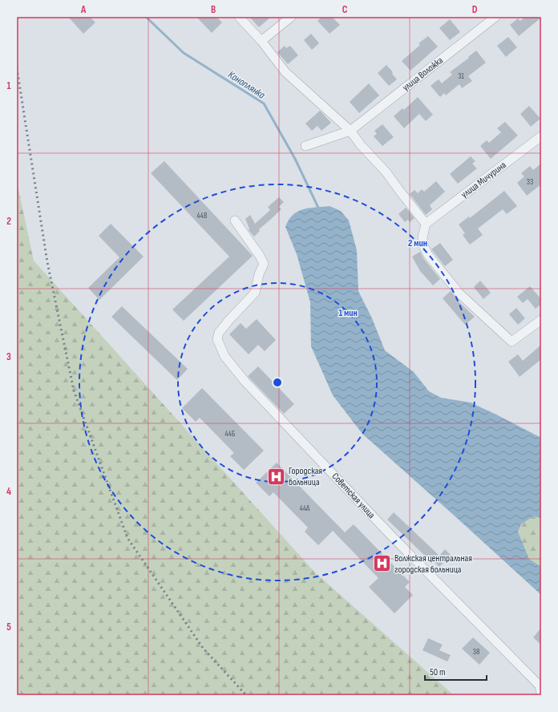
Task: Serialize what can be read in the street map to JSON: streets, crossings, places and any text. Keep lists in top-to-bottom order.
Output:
{
  "streets": {
    "street": ["улица Воложка", "улица Мичурина", "Советская улица"]
  },
  "water": ["Коноплянка"],
  "places": {
    "hospital": ["Городская больница", "Волжская центральная городская больница"]
  },
  "house_numbers": [
    "31",
    "33",
    "44В",
    "44Б",
    "44А",
    "38"
  ],
  "scale_bar": "50 m",
  "grid": {
    "columns": [
      "A",
      "B",
      "C",
      "D"
    ],
    "rows": [
      "1",
      "2",
      "3",
      "4",
      "5"
    ]
  },
  "rings": ["2 мин", "1 мин"]
}
